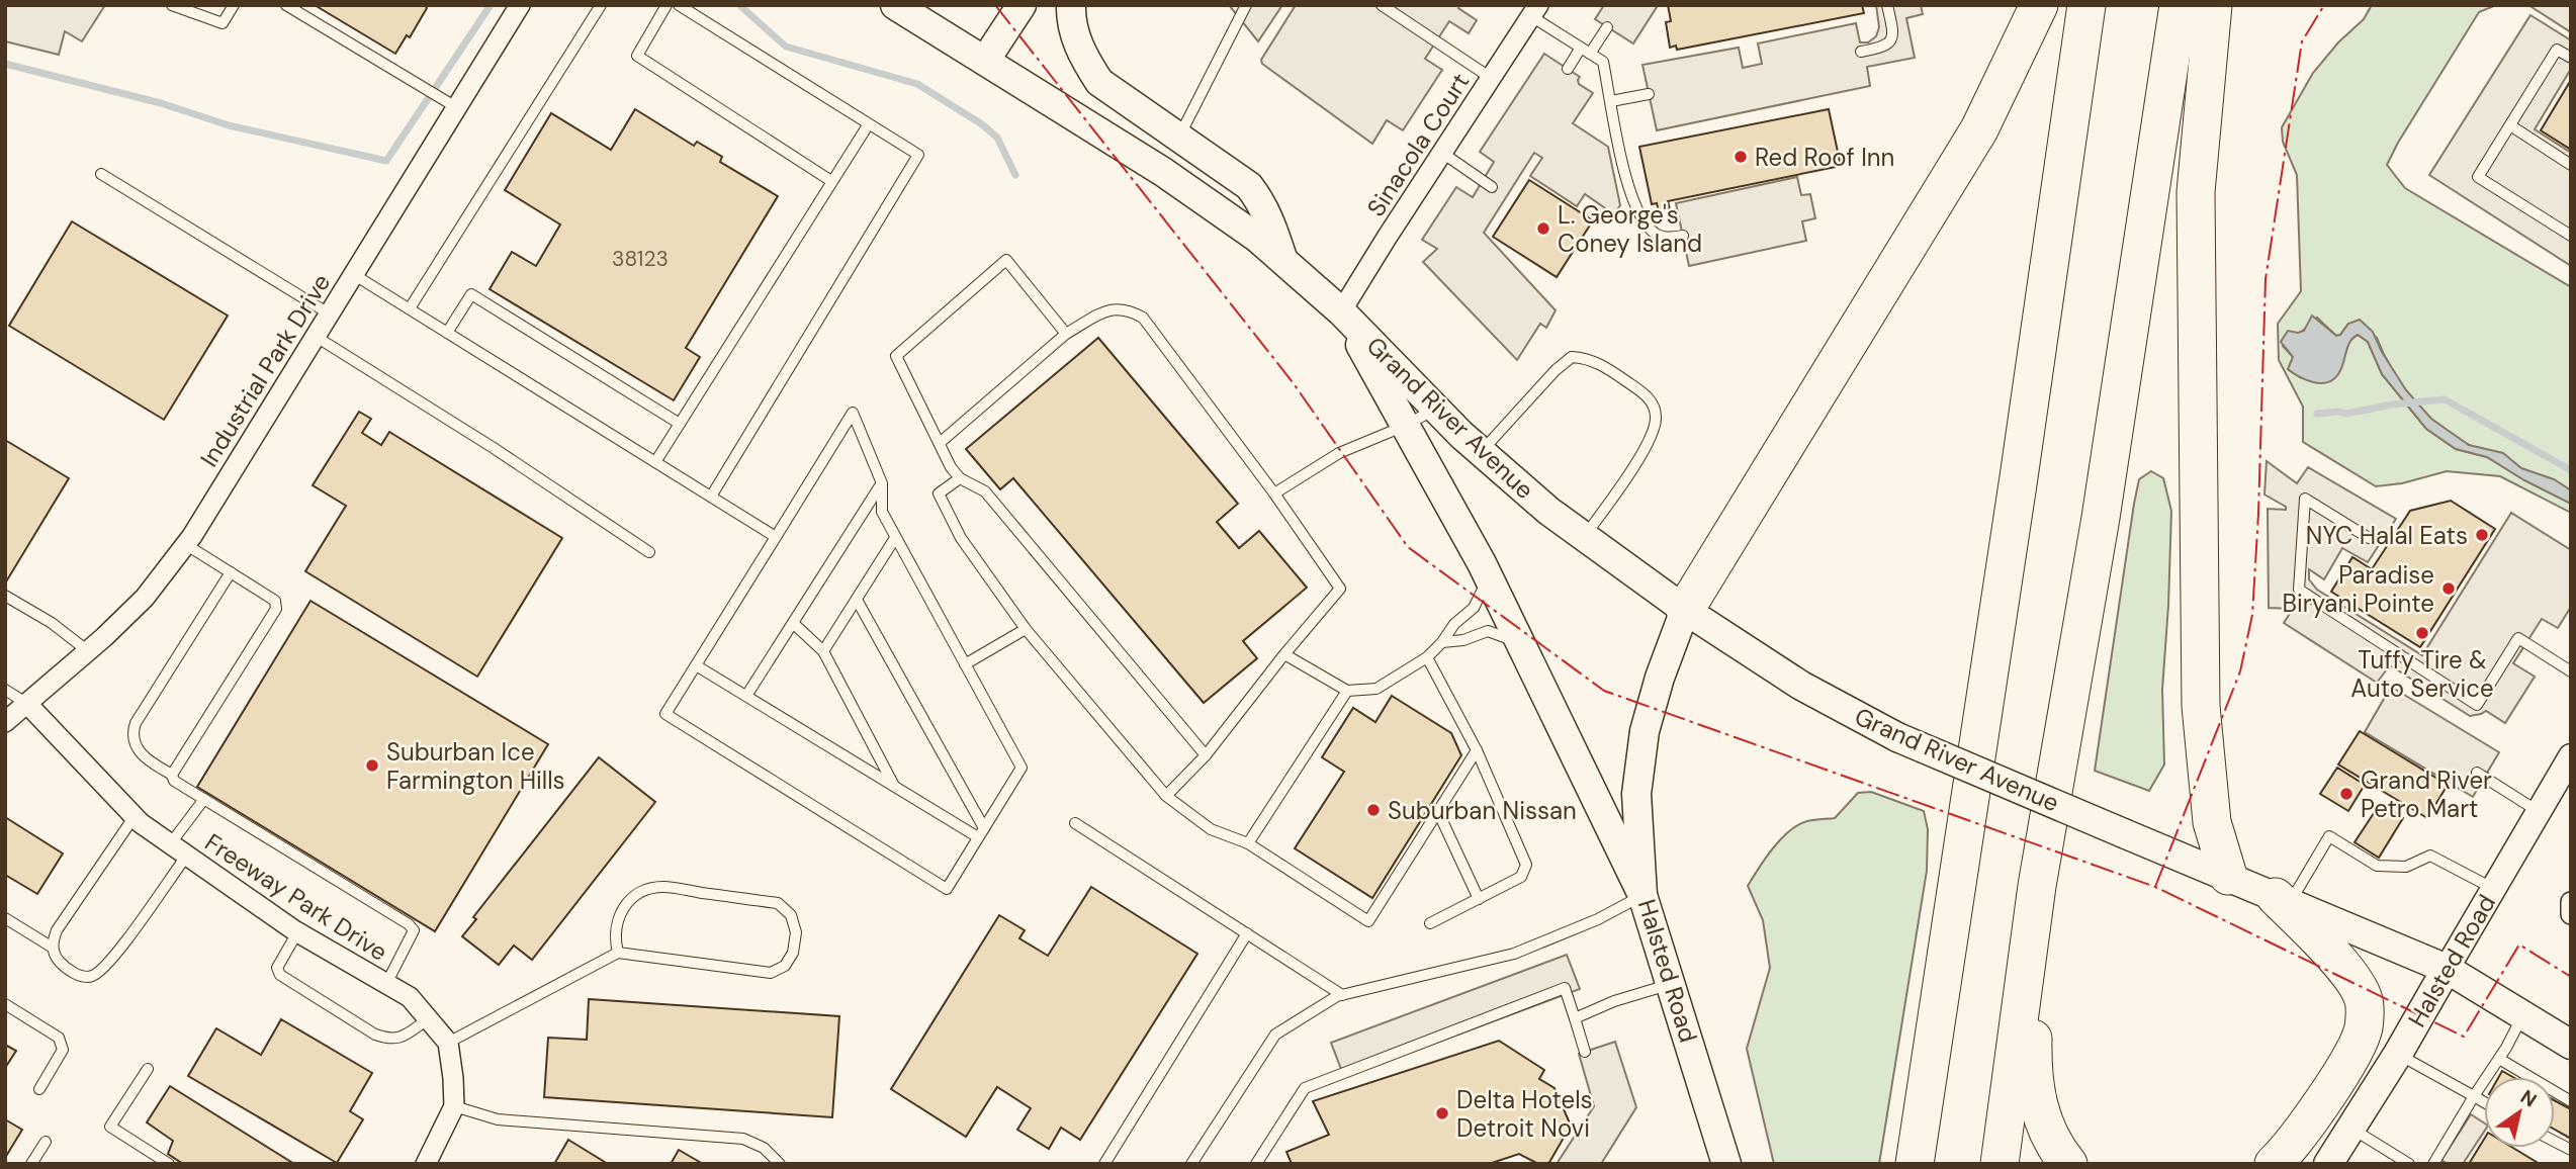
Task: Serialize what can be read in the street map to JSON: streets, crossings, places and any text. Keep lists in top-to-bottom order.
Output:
{
  "streets": {
    "main road": ["Grand River Avenue", "Halsted Road"],
    "street": ["Sinacola Court", "Industrial Park Drive", "Freeway Park Drive"]
  },
  "crossings": [
    ["Sinacola Court", "Grand River Avenue"],
    ["Industrial Park Drive", "Freeway Park Drive"],
    ["Grand River Avenue", "Halsted Road"]
  ],
  "places": [
    "Red Roof Inn",
    "L. George's Coney Island",
    "NYC Halal Eats",
    "Paradise Biryani Pointe",
    "Tuffy Tire & Auto Service",
    "Suburban Ice Farmington Hills",
    "Grand River Petro Mart",
    "Suburban Nissan",
    "Delta Hotels Detroit Novi"
  ],
  "house_numbers": ["38123"],
  "north": "top right"
}
